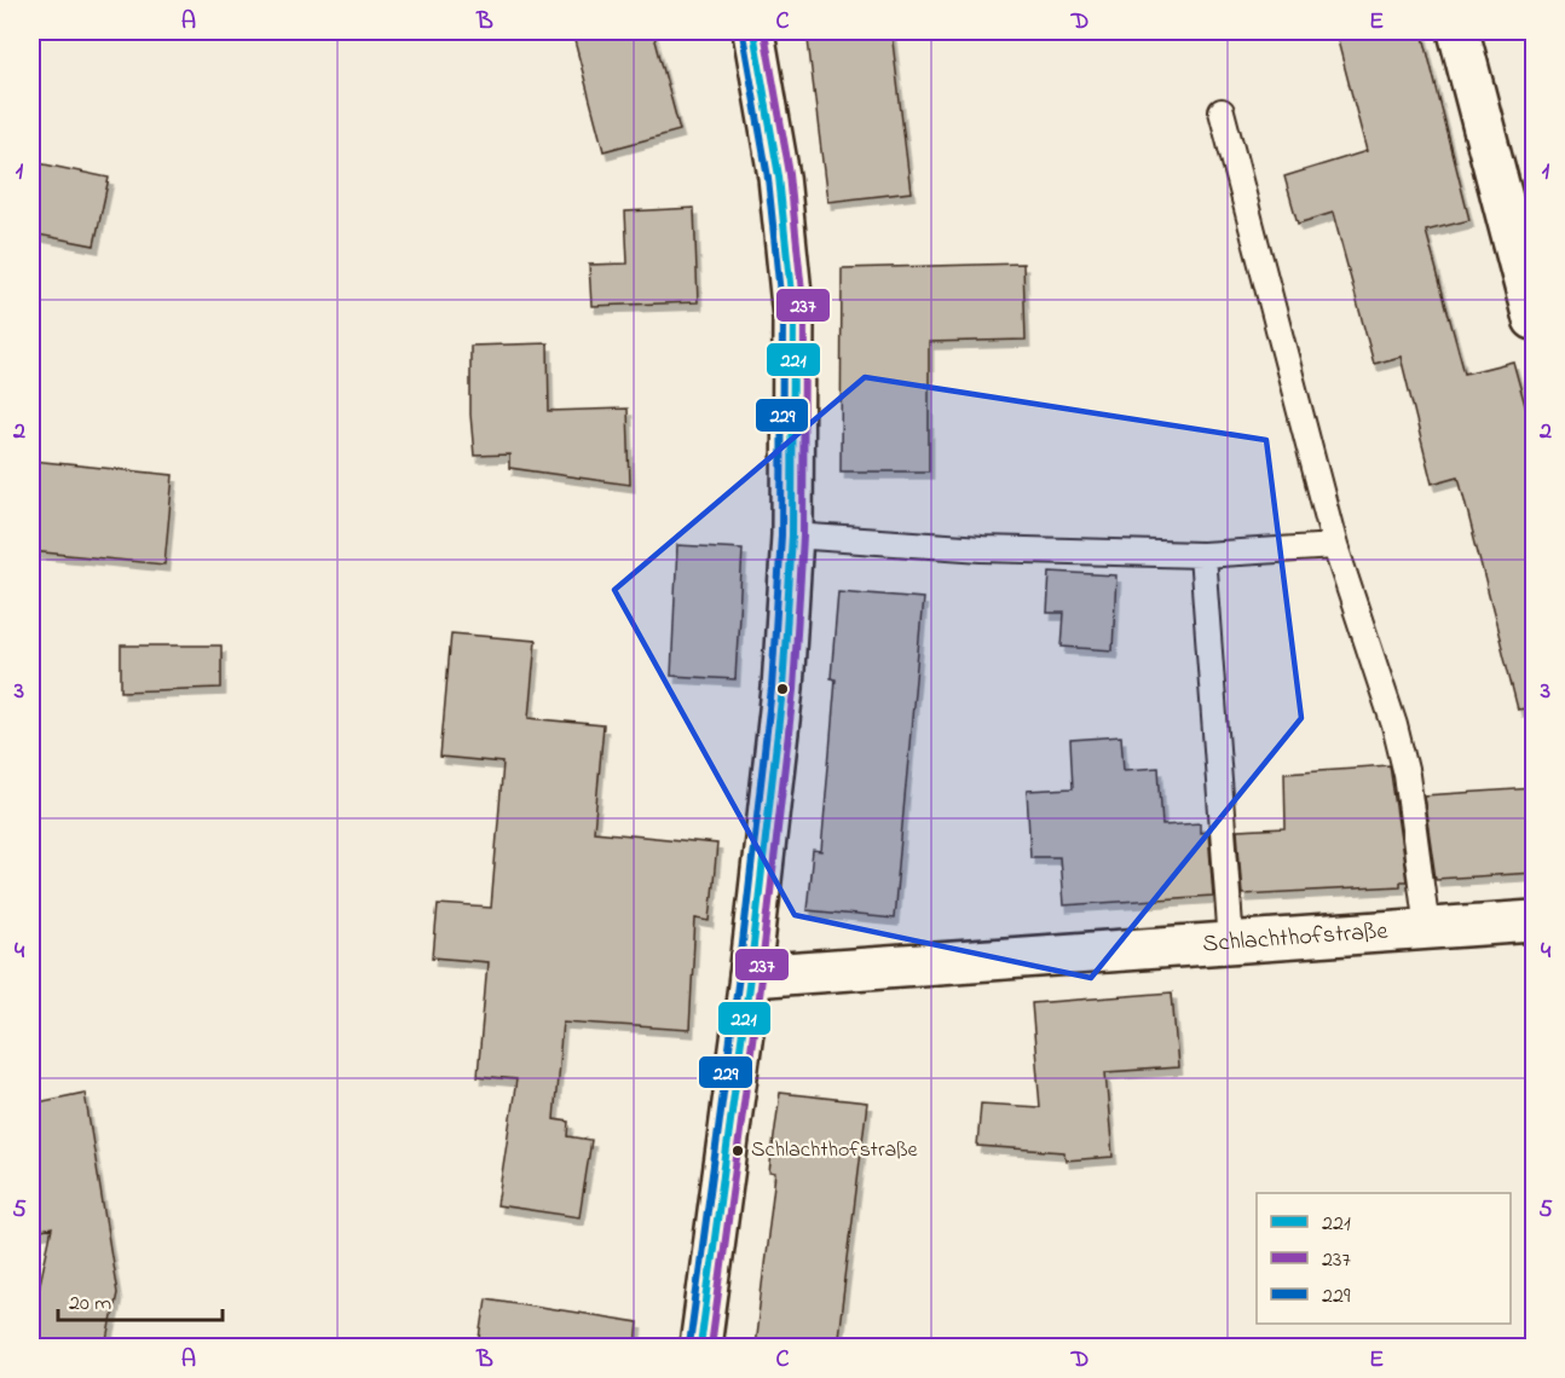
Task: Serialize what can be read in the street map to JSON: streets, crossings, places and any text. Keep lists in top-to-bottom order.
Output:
{
  "streets": {
    "street": ["Schlachthofstraße"]
  },
  "places": ["Schlachthofstraße"],
  "lines": ["transit line 221", "transit line 237", "transit line 229"],
  "legend": ["221", "237", "229"],
  "scale_bar": "20 m",
  "grid": {
    "columns": [
      "A",
      "B",
      "C",
      "D",
      "E"
    ],
    "rows": [
      "1",
      "2",
      "3",
      "4",
      "5"
    ]
  }
}
